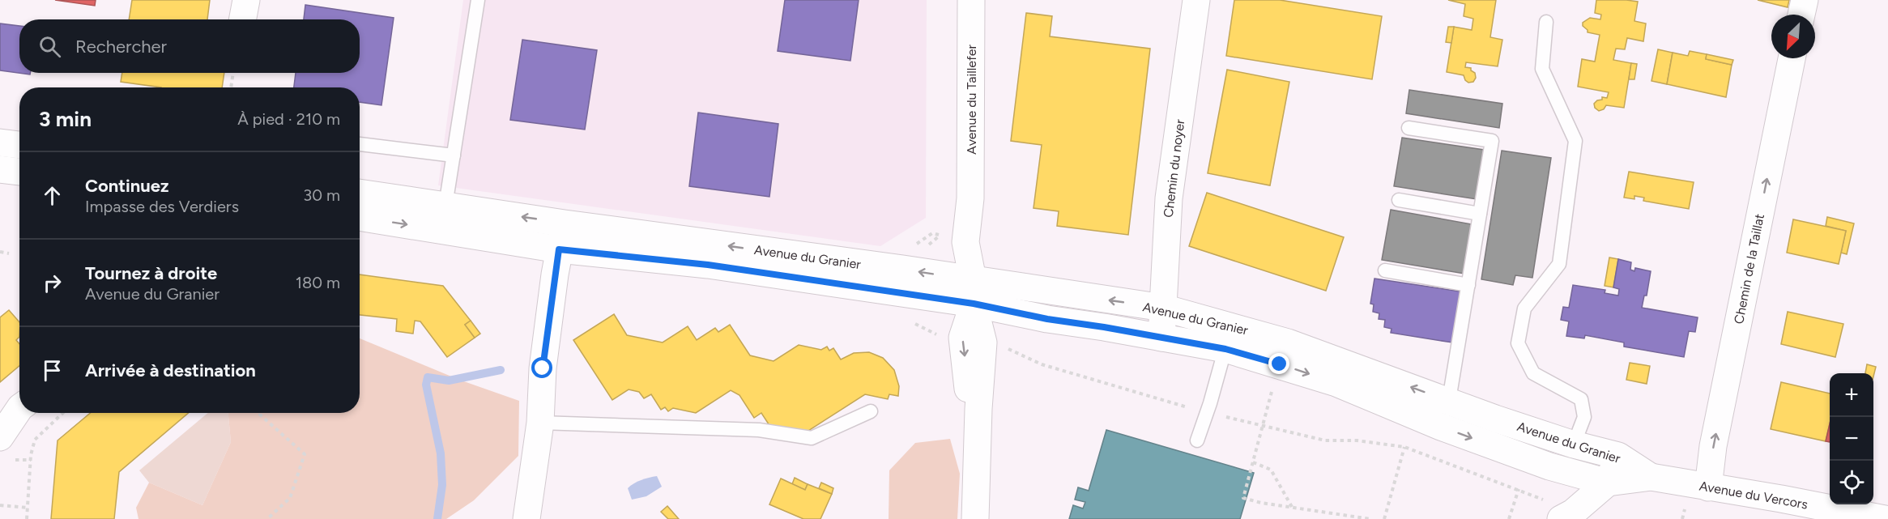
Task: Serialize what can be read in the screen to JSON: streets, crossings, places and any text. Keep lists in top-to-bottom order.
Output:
{
  "streets": {
    "street": [
      "Avenue du Taillefer",
      "Chemin du noyer",
      "Avenue du Granier",
      "Chemin de la Taillat",
      "Avenue du Vercors"
    ]
  },
  "crossings": [
    ["Avenue du Taillefer", "Avenue du Granier"],
    ["Chemin du noyer", "Avenue du Granier"],
    ["Avenue du Granier", "Avenue du Vercors"],
    ["Chemin de la Taillat", "Avenue du Vercors"]
  ],
  "one_way": ["Chemin de la Taillat"],
  "north": "bottom left",
  "page": {
    "search": "Rechercher",
    "heading": ["3 min", "À pied · 210 m"],
    "list": [
      ["Continuez", "Impasse des Verdiers", "30 m"],
      ["Tournez à droite", "Avenue du Granier", "180 m"],
      "Arrivée à destination"
    ],
    "map_buttons": ["+", "−"]
  }
}
